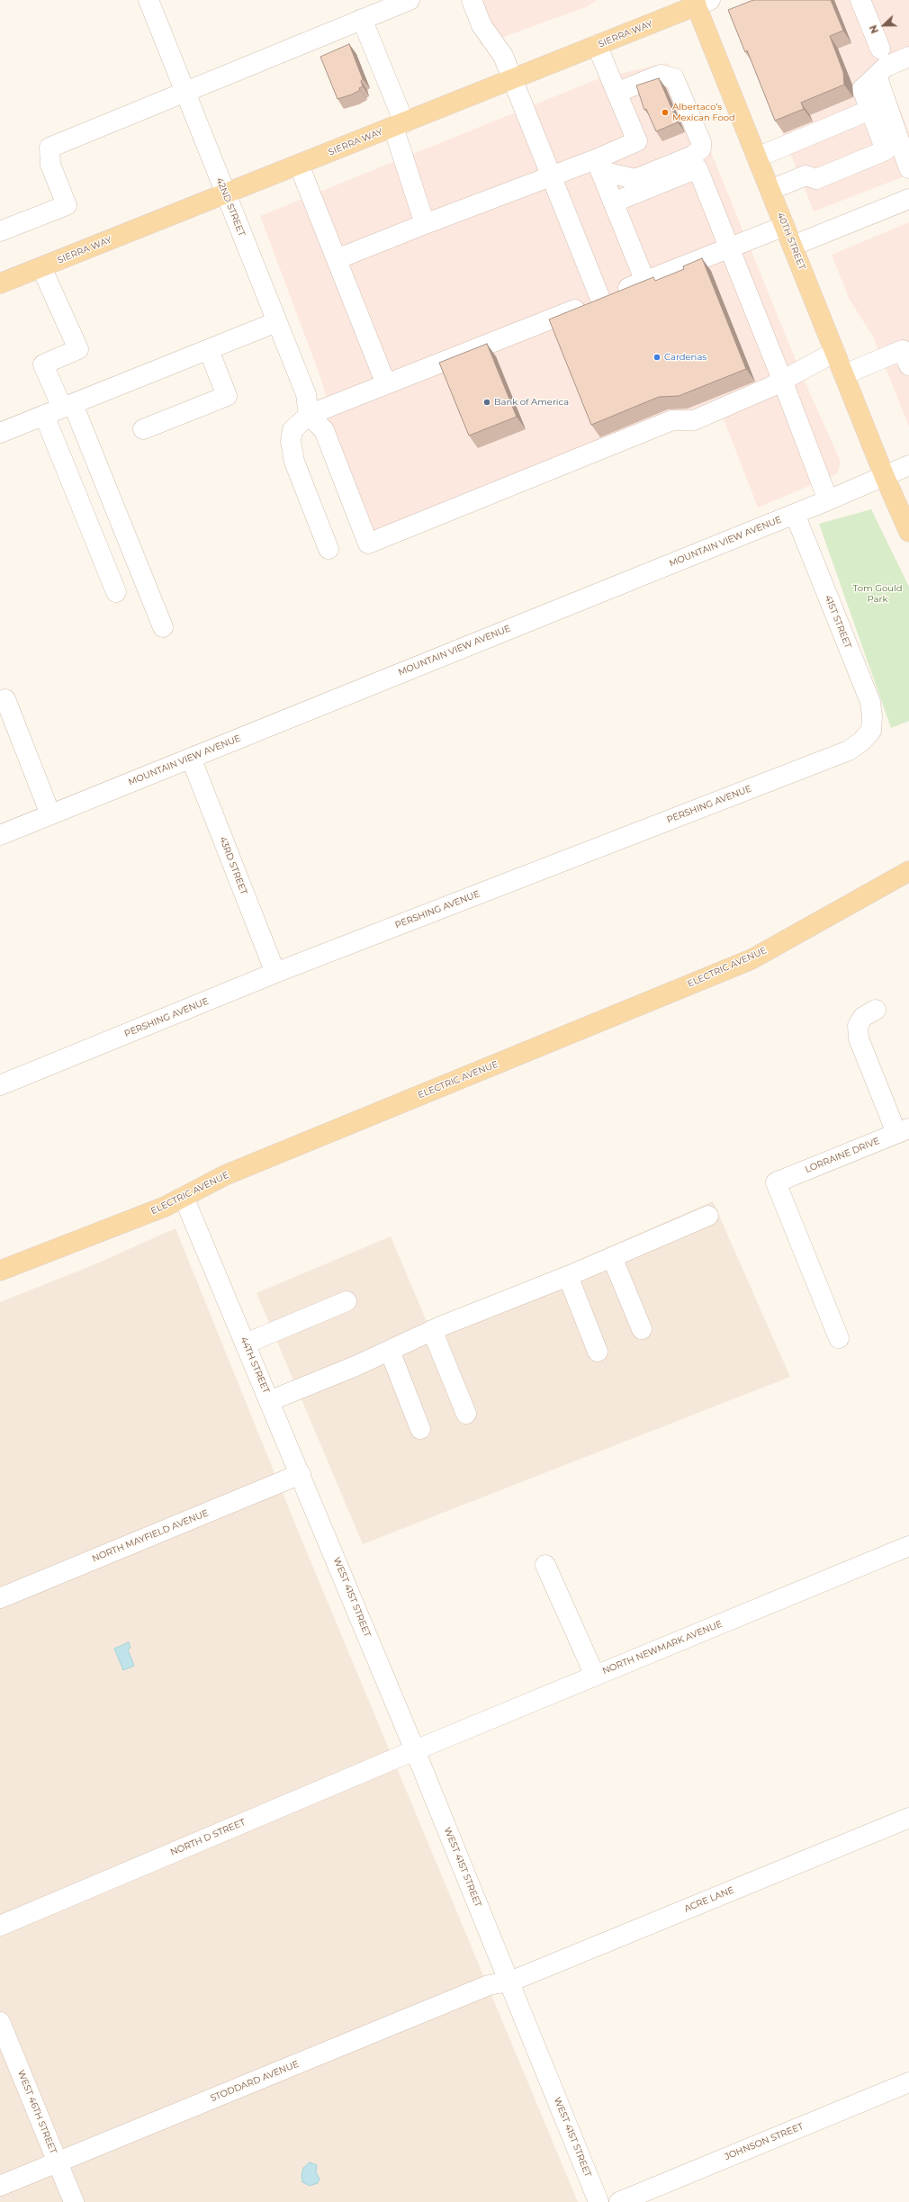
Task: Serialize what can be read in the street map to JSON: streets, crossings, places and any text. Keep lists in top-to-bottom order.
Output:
{
  "streets": {
    "main road": ["SIERRA WAY", "40TH STREET", "ELECTRIC AVENUE"],
    "street": [
      "42ND STREET",
      "MOUNTAIN VIEW AVENUE",
      "41ST STREET",
      "PERSHING AVENUE",
      "43RD STREET",
      "LORRAINE DRIVE",
      "44TH STREET",
      "NORTH MAYFIELD AVENUE",
      "WEST 41ST STREET",
      "NORTH NEWMARK AVENUE",
      "NORTH D STREET",
      "ACRE LANE",
      "STODDARD AVENUE",
      "WEST 46TH STREET",
      "JOHNSON STREET"
    ]
  },
  "crossings": [
    ["SIERRA WAY", "42ND STREET"],
    ["SIERRA WAY", "40TH STREET"],
    ["40TH STREET", "MOUNTAIN VIEW AVENUE"],
    ["MOUNTAIN VIEW AVENUE", "41ST STREET"],
    ["MOUNTAIN VIEW AVENUE", "43RD STREET"],
    ["41ST STREET", "PERSHING AVENUE"],
    ["PERSHING AVENUE", "43RD STREET"],
    ["ELECTRIC AVENUE", "44TH STREET"],
    ["44TH STREET", "NORTH MAYFIELD AVENUE"],
    ["44TH STREET", "WEST 41ST STREET"],
    ["WEST 41ST STREET", "NORTH NEWMARK AVENUE"],
    ["WEST 41ST STREET", "NORTH D STREET"],
    ["WEST 41ST STREET", "ACRE LANE"],
    ["WEST 41ST STREET", "STODDARD AVENUE"],
    ["NORTH NEWMARK AVENUE", "NORTH D STREET"],
    ["ACRE LANE", "STODDARD AVENUE"],
    ["STODDARD AVENUE", "WEST 46TH STREET"]
  ],
  "parks": ["Tom Gould Park"],
  "places": ["Albertaco’s Mexican Food", "Cardenas", "Bank of America"],
  "north": "left"
}
